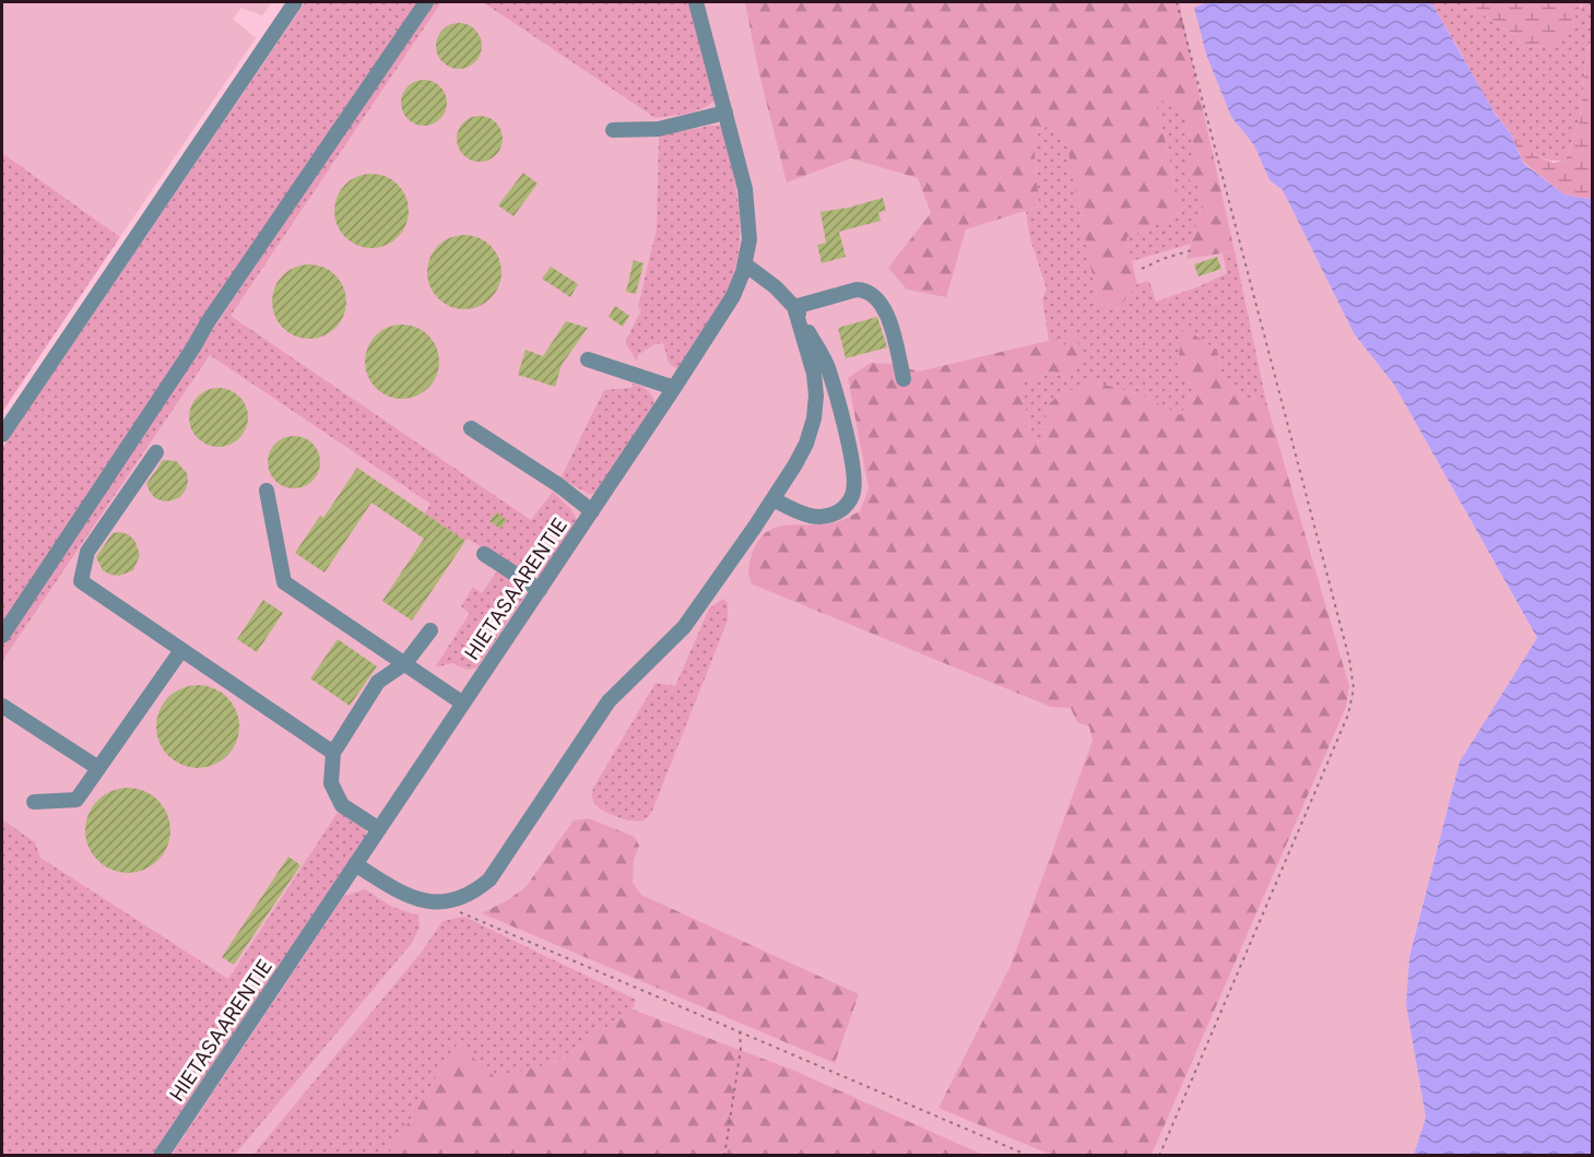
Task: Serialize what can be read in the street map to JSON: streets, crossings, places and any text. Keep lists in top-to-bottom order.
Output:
{
  "streets": {
    "street": ["HIETASAARENTIE"]
  }
}
